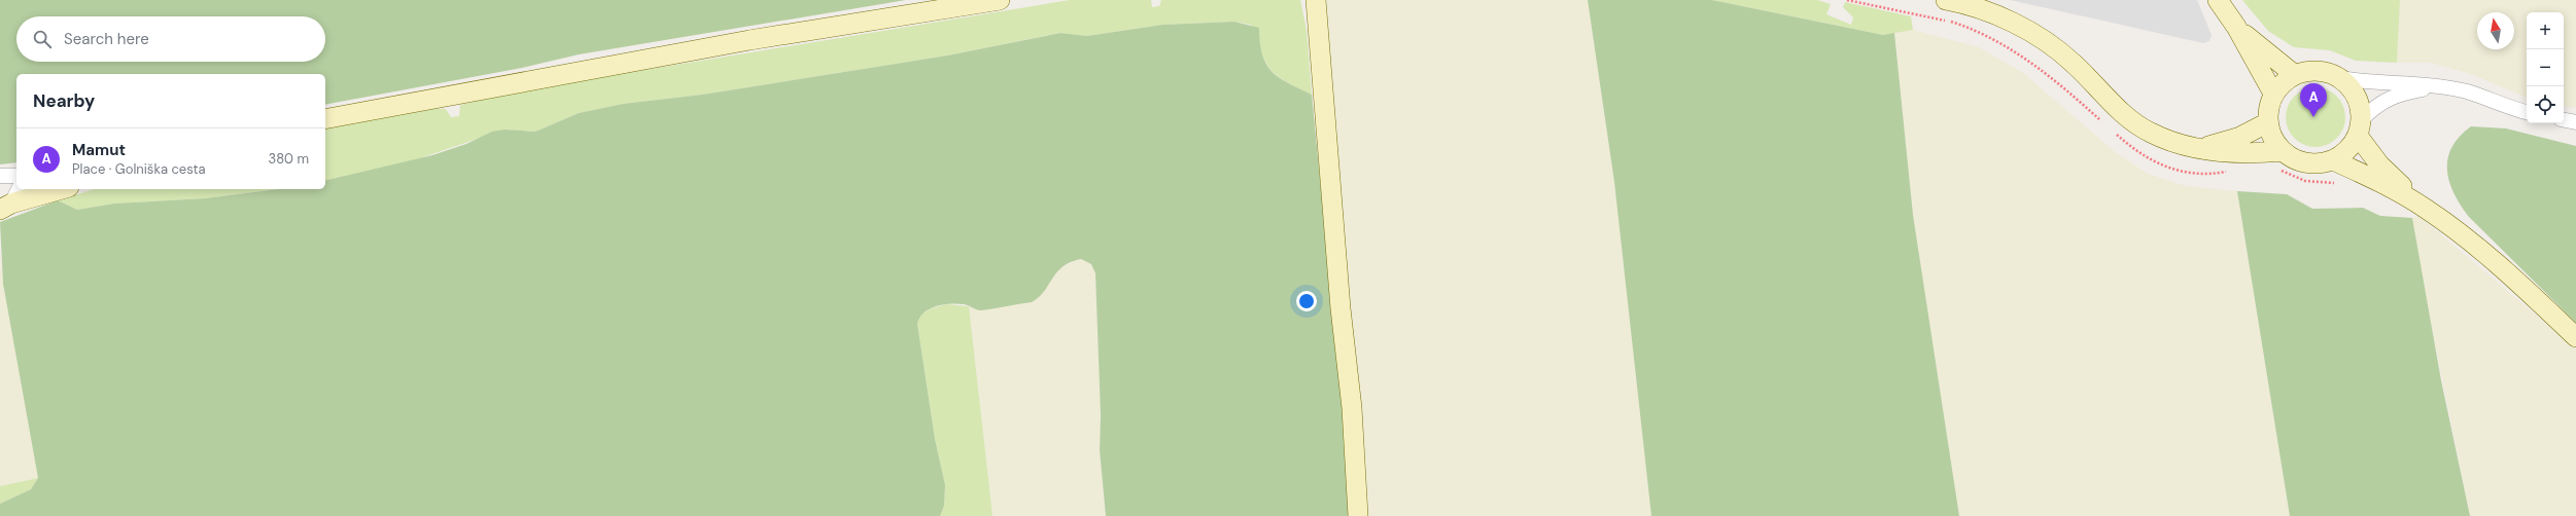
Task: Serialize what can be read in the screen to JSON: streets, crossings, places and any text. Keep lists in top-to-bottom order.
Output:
{
  "north": "top",
  "page": {
    "map_buttons": ["+", "−"],
    "search": "Search here",
    "heading": "Nearby",
    "pins": "A",
    "list": [
      {
        "mark": "A",
        "name": "Mamut",
        "note": "Place · Golniška cesta",
        "value": "380 m"
      }
    ]
  }
}
